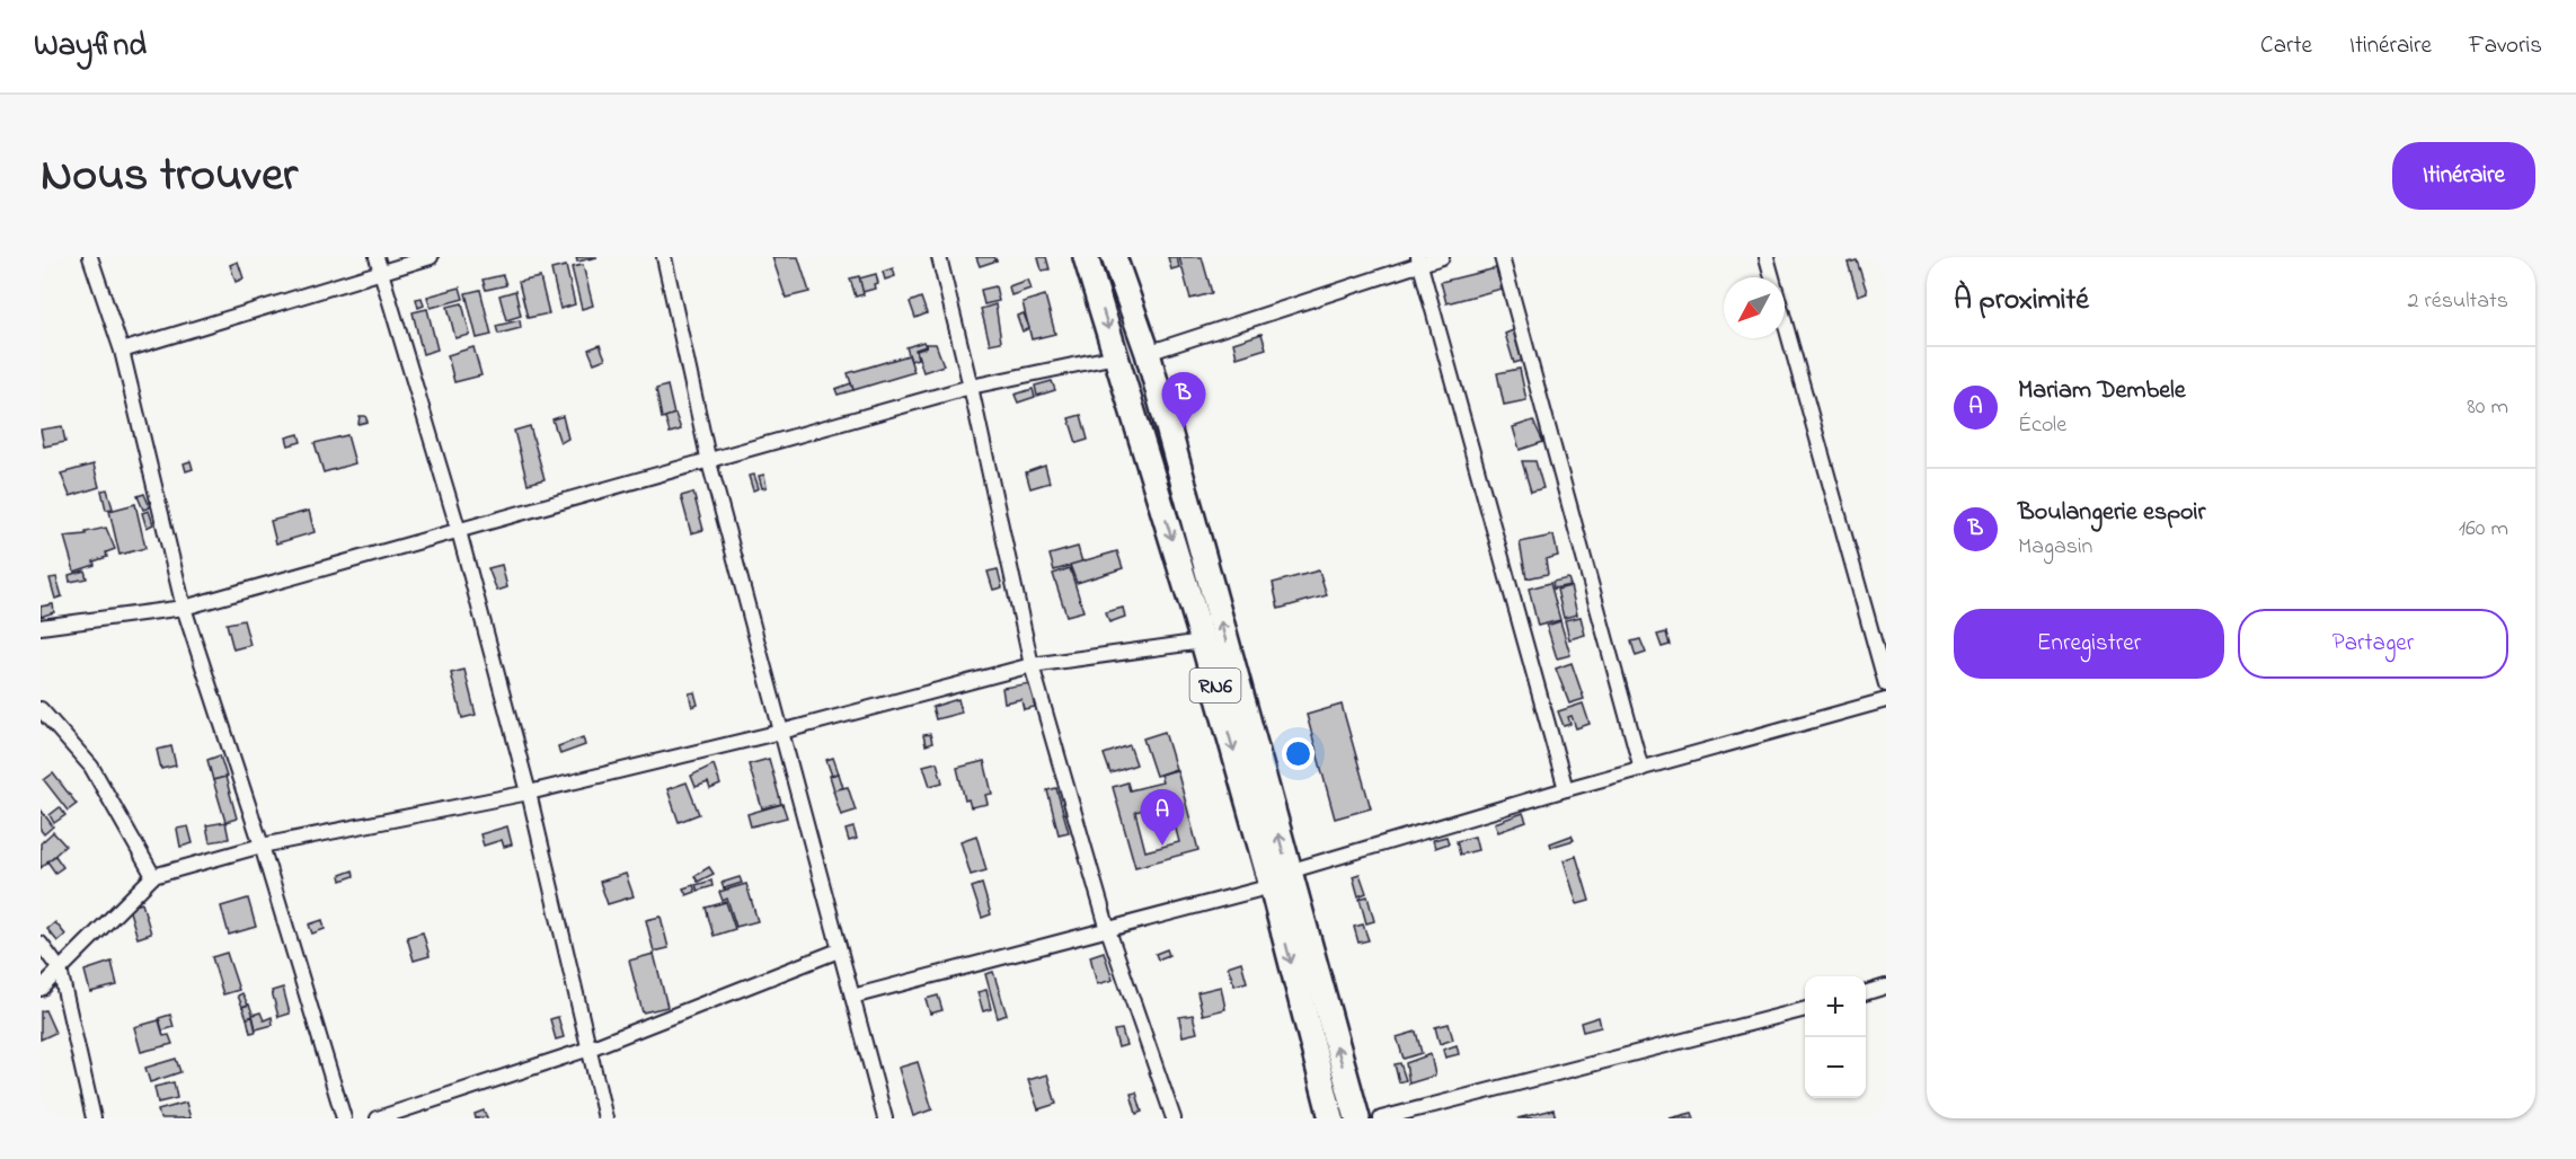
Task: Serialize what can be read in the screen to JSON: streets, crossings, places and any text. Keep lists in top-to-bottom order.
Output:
{
  "streets": {
    "highway": ["RN6"]
  },
  "north": "bottom left",
  "page": {
    "header": "Wayfind",
    "nav": ["Carte", "Itinéraire", "Favoris"],
    "title": "Nous trouver",
    "buttons": [
      "Itinéraire",
      ["Enregistrer", "Partager"]
    ],
    "heading": ["À proximité", "2 résultats"],
    "list": [
      {
        "mark": "A",
        "name": "Mariam Dembele",
        "note": "École",
        "value": "80 m"
      },
      {
        "mark": "B",
        "name": "Boulangerie espoir",
        "note": "Magasin",
        "value": "160 m"
      }
    ],
    "pins": ["B", "A"],
    "map_buttons": ["+", "−"]
  }
}
